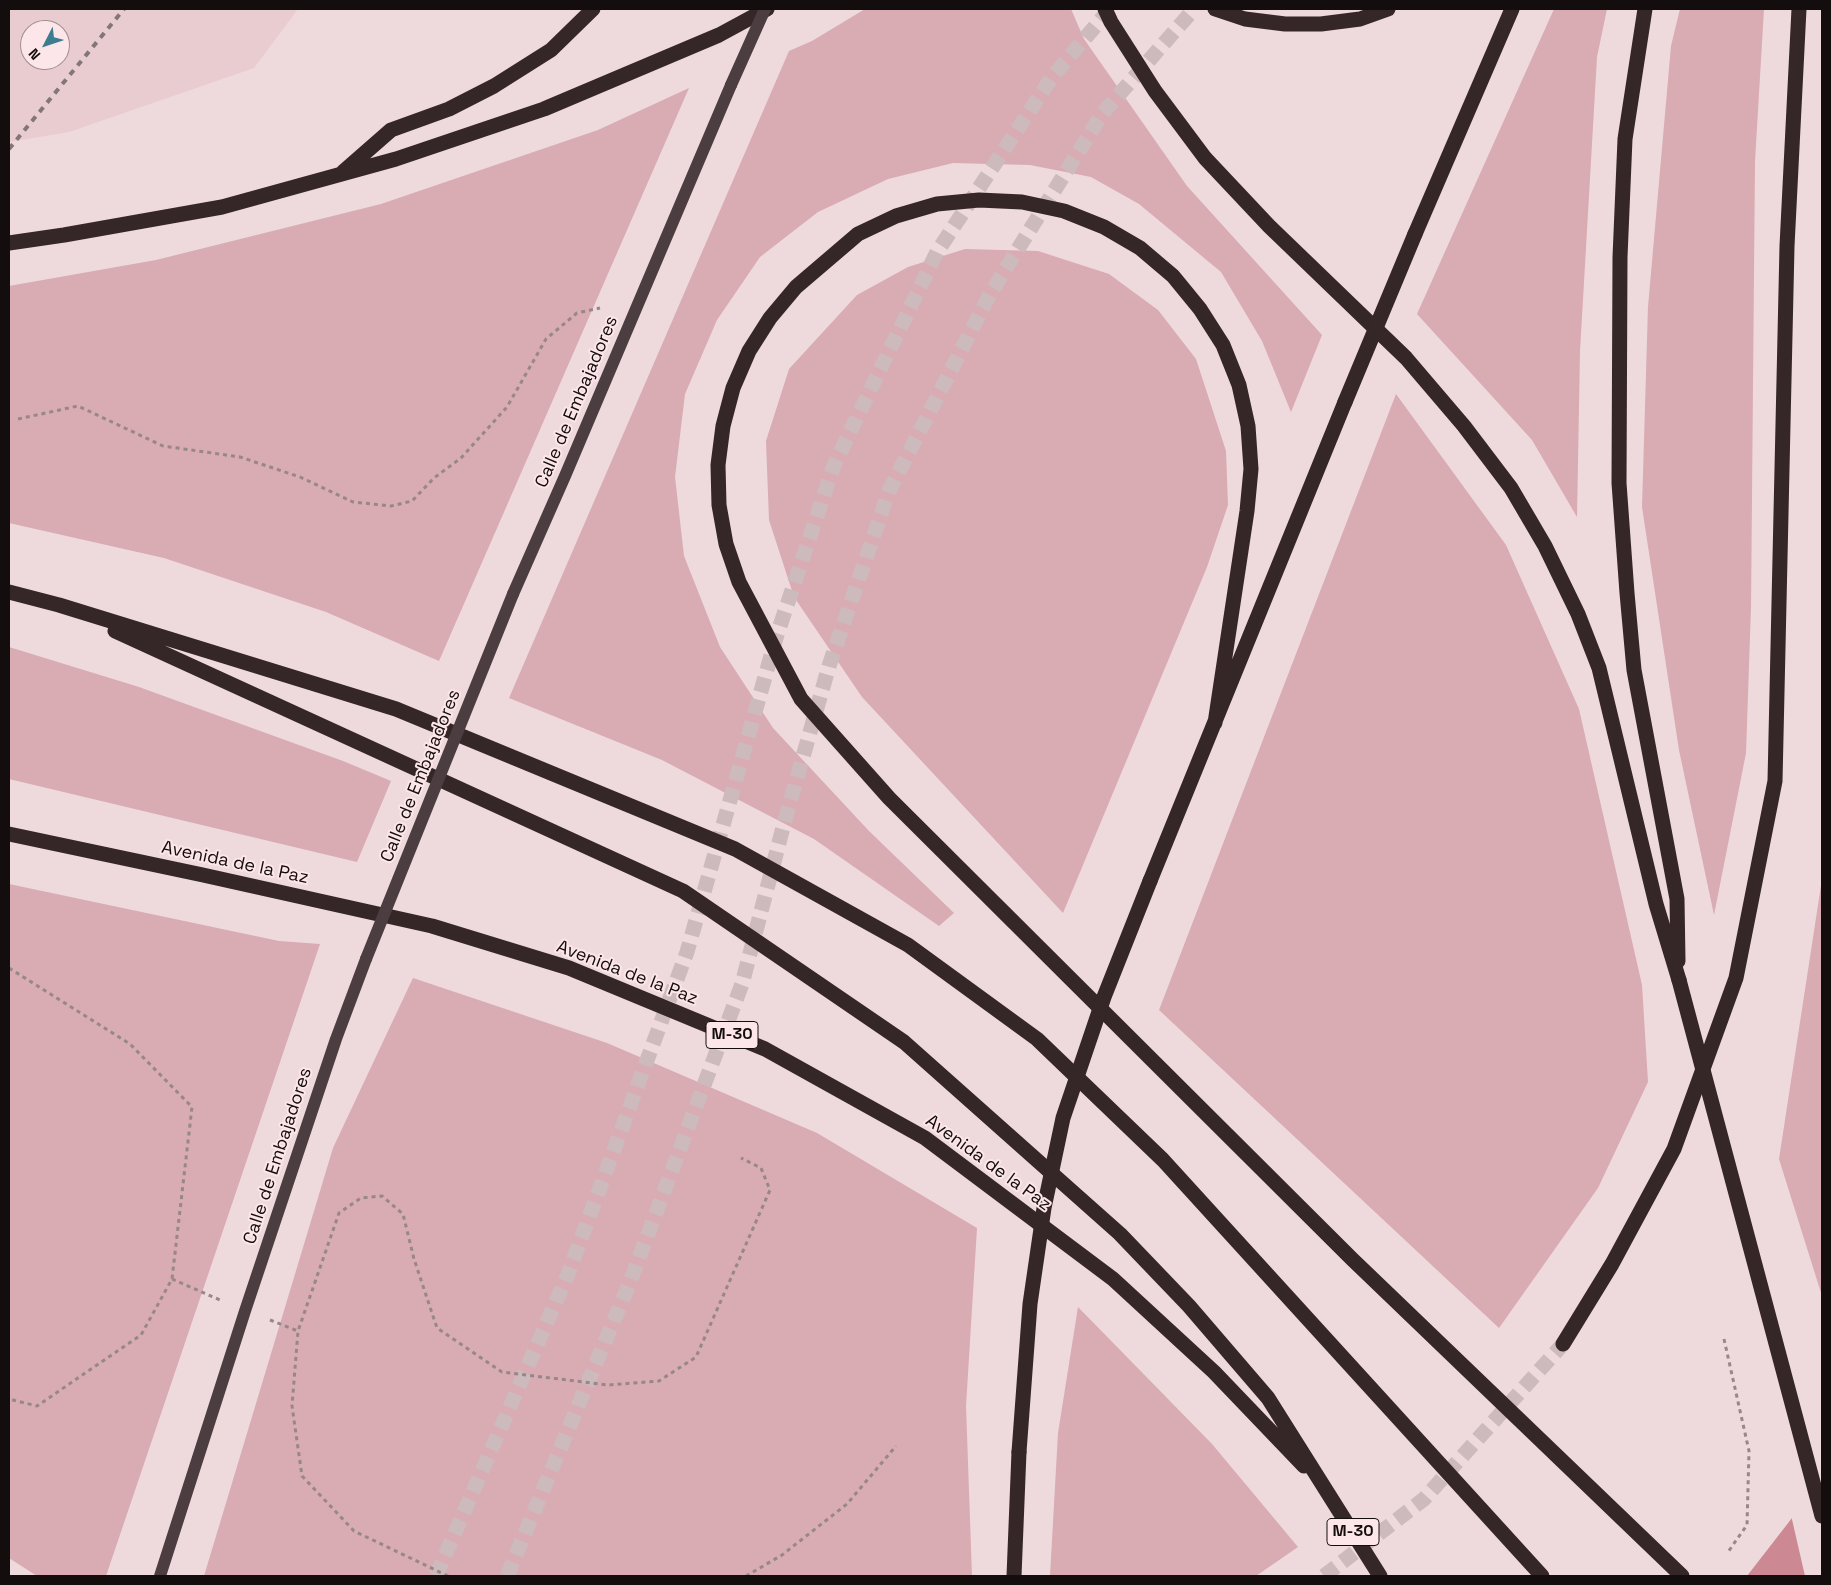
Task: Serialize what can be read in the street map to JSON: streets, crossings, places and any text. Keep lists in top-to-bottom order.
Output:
{
  "streets": {
    "highway": ["Avenida de la Paz", "M-30"],
    "main road": ["Calle de Embajadores"]
  },
  "crossings": [
    ["Avenida de la Paz", "M-30"]
  ],
  "north": "bottom left"
}
